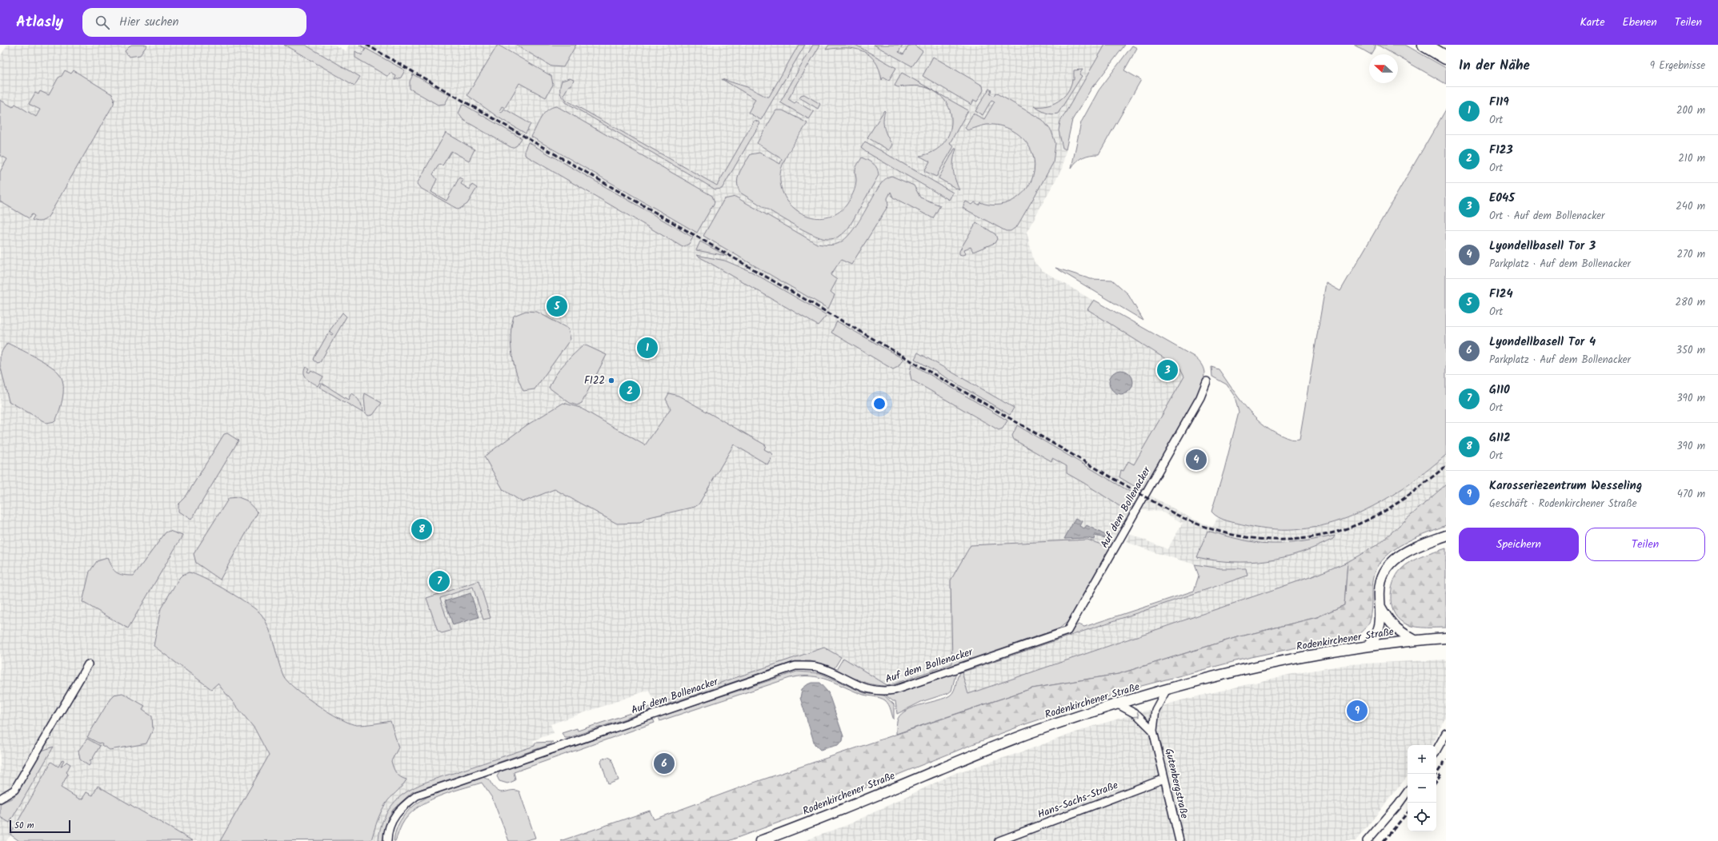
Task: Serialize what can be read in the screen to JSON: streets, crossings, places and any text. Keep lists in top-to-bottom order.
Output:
{
  "streets": {
    "main road": ["Rodenkirchener Straße"],
    "street": ["Auf dem Bollenacker", "Gutenbergstraße", "Hans-Sachs-Straße"]
  },
  "crossings": [
    ["Gutenbergstraße", "Hans-Sachs-Straße"]
  ],
  "places": ["F122"],
  "scale_bar": "50 m",
  "north": "left",
  "page": {
    "header": "Atlasly",
    "search": "Hier suchen",
    "nav": ["Karte", "Ebenen", "Teilen"],
    "heading": ["In der Nähe", "9 Ergebnisse"],
    "list": [
      {
        "mark": "1",
        "name": "F119",
        "note": "Ort",
        "value": "200 m"
      },
      {
        "mark": "2",
        "name": "F123",
        "note": "Ort",
        "value": "210 m"
      },
      {
        "mark": "3",
        "name": "E045",
        "note": "Ort · Auf dem Bollenacker",
        "value": "240 m"
      },
      {
        "mark": "4",
        "name": "Lyondellbasell Tor 3",
        "note": "Parkplatz · Auf dem Bollenacker",
        "value": "270 m"
      },
      {
        "mark": "5",
        "name": "F124",
        "note": "Ort",
        "value": "280 m"
      },
      {
        "mark": "6",
        "name": "Lyondellbasell Tor 4",
        "note": "Parkplatz · Auf dem Bollenacker",
        "value": "350 m"
      },
      {
        "mark": "7",
        "name": "G110",
        "note": "Ort",
        "value": "390 m"
      },
      {
        "mark": "8",
        "name": "G112",
        "note": "Ort",
        "value": "390 m"
      },
      {
        "mark": "9",
        "name": "Karosseriezentrum Wesseling",
        "note": "Geschäft · Rodenkirchener Straße",
        "value": "470 m"
      }
    ],
    "pins": [
      "5",
      "1",
      "3",
      "2",
      "4",
      "8",
      "7",
      "9",
      "6"
    ],
    "buttons": ["Speichern", "Teilen"],
    "map_buttons": ["+", "−"],
    "scale": "50 m"
  }
}
